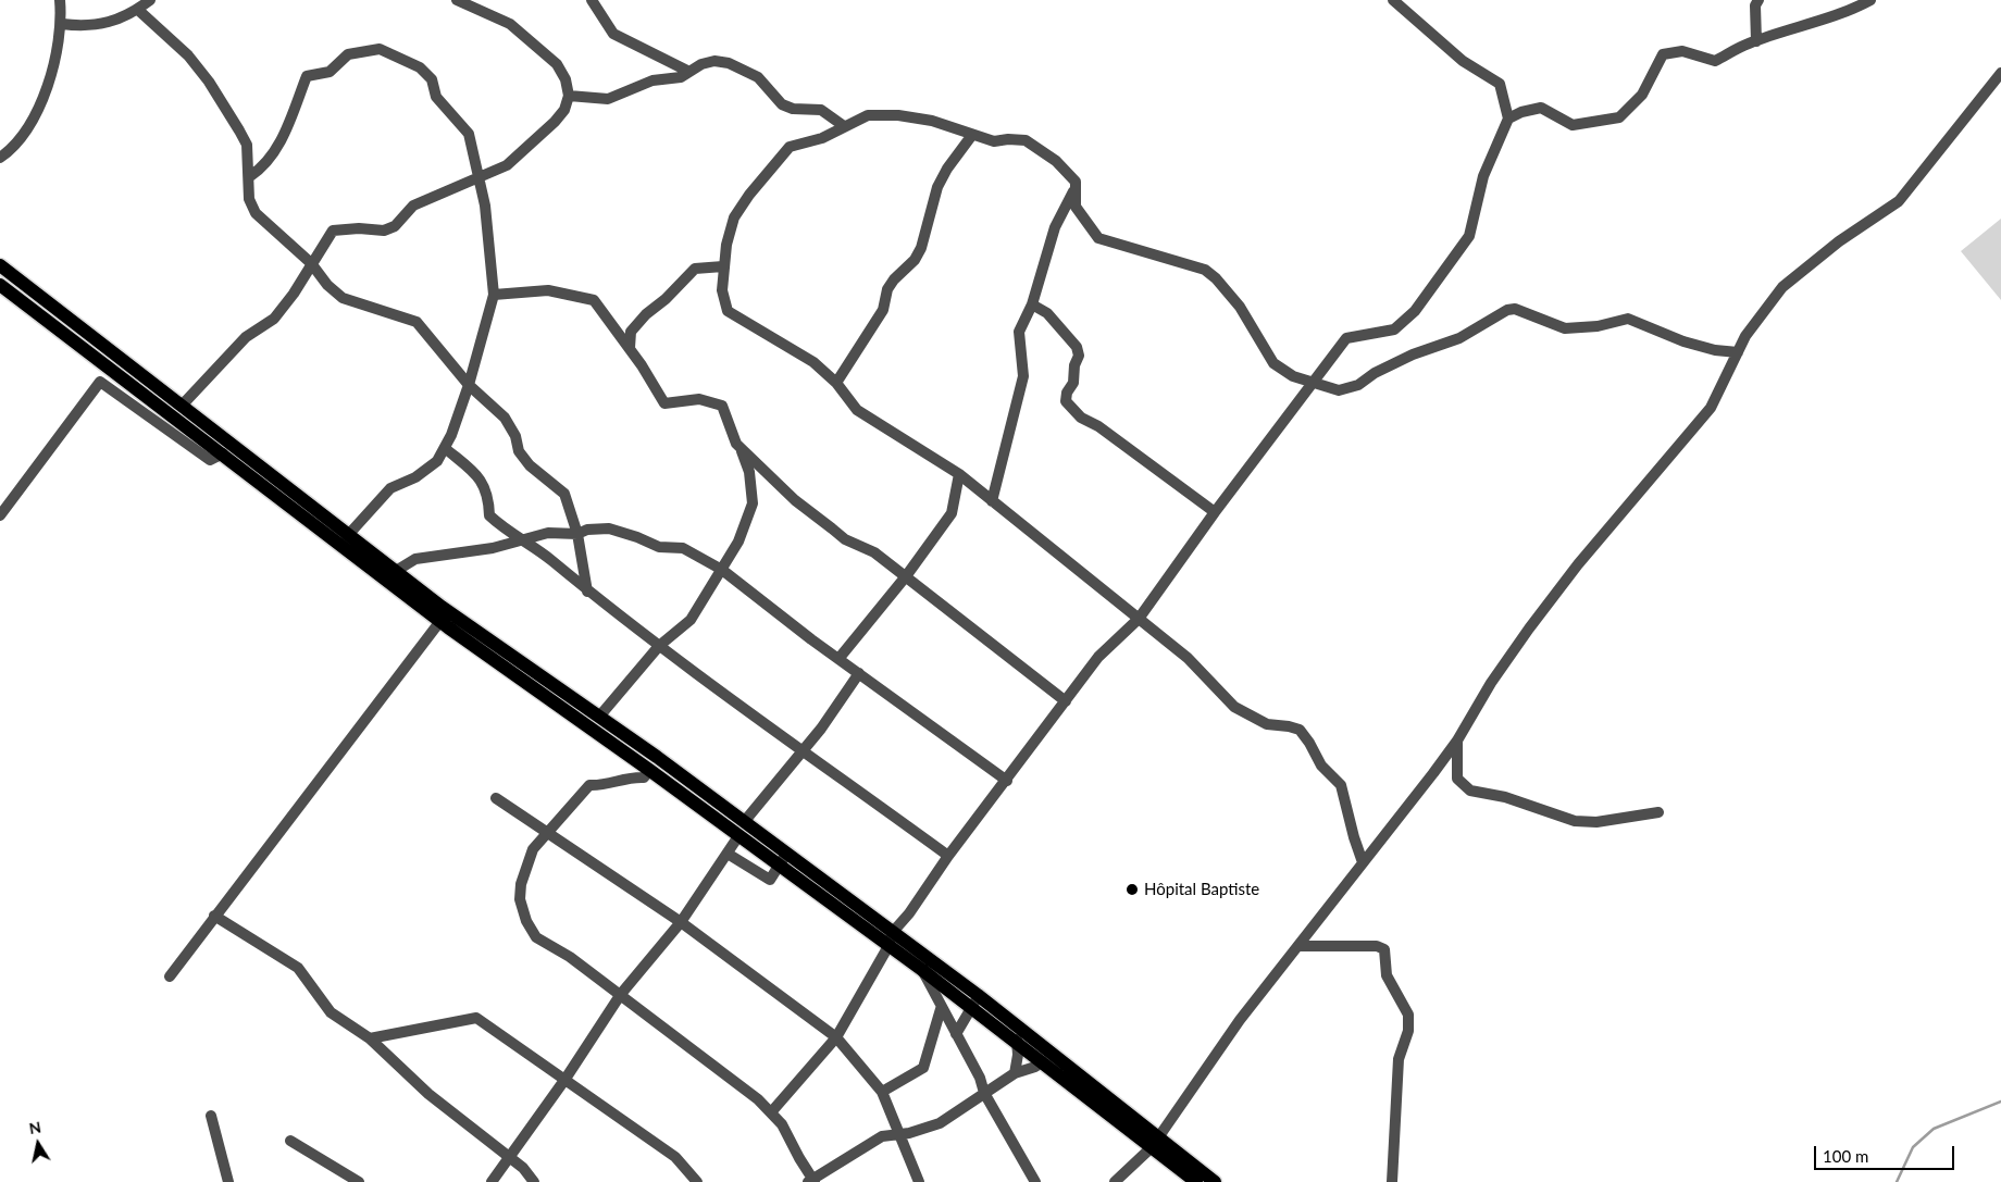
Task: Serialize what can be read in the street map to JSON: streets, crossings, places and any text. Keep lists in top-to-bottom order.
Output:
{
  "places": ["Hôpital Baptiste"],
  "scale_bar": "100 m",
  "north": "top"
}
